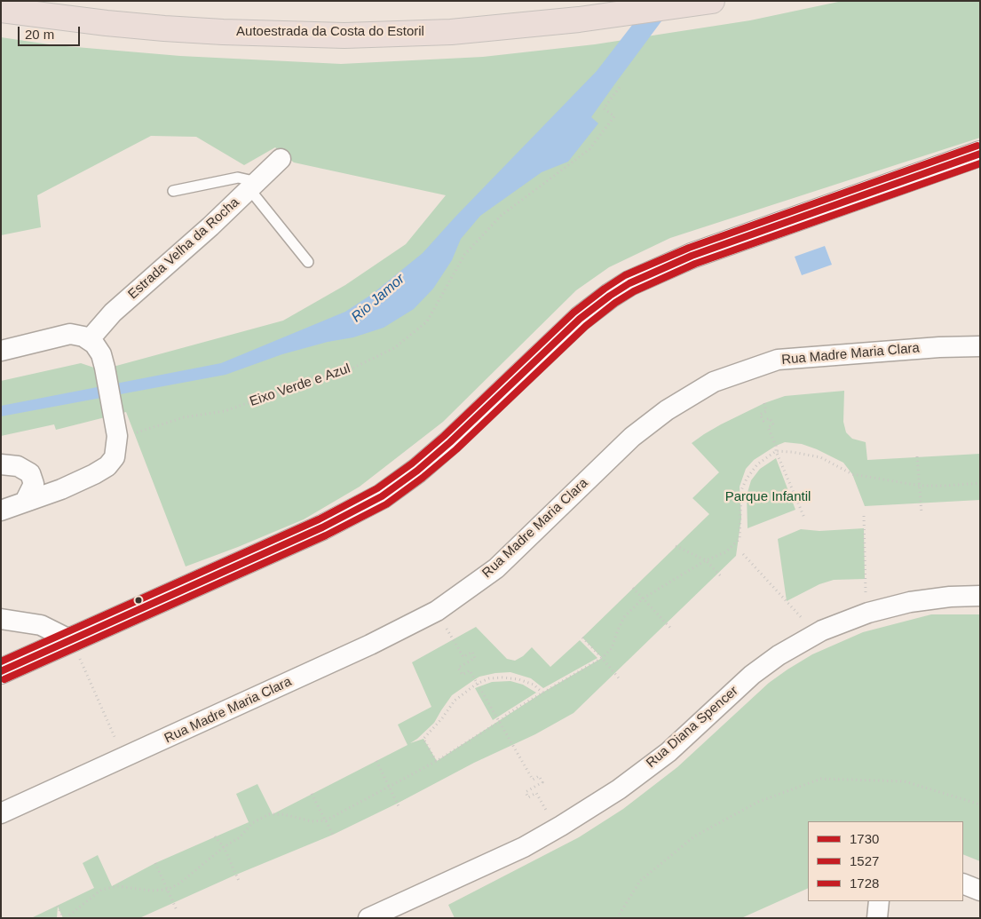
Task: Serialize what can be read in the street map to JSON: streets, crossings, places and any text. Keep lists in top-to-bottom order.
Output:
{
  "streets": {
    "highway": ["Autoestrada da Costa do Estoril"],
    "street": ["Estrada Velha da Rocha", "Rua Madre Maria Clara", "Rua Diana Spencer"],
    "path": ["Eixo Verde e Azul"]
  },
  "water": ["Rio Jamor"],
  "parks": ["Parque Infantil"],
  "lines": ["transit line 1728", "transit line 1730", "transit line 1527"],
  "legend": ["1730", "1527", "1728"],
  "scale_bar": "20 m"
}
